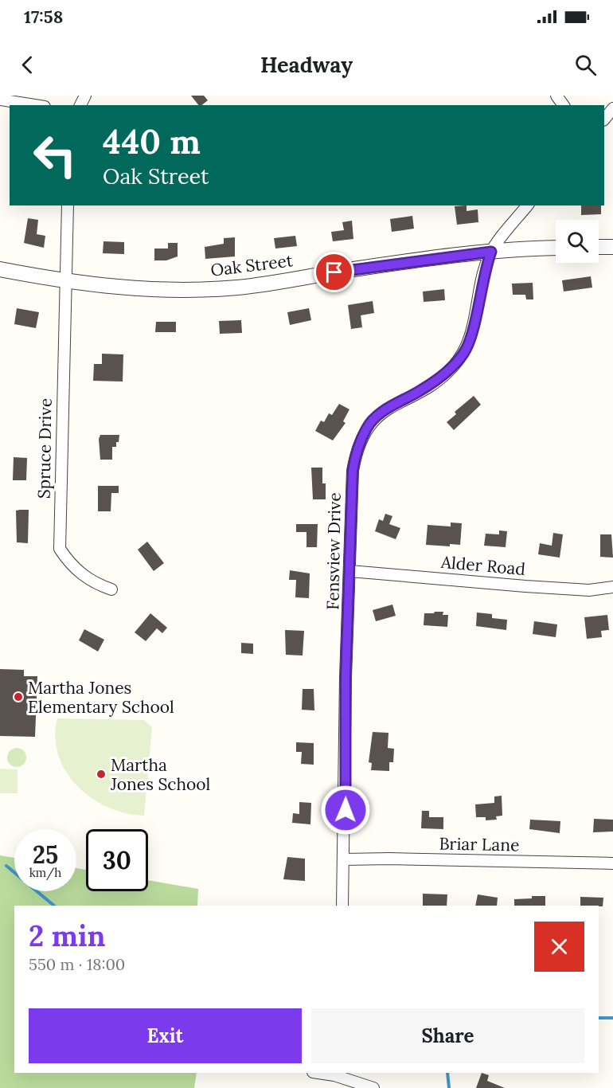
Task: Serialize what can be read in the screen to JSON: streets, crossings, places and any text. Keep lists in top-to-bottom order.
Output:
{
  "streets": {
    "street": [
      "Oak Street",
      "Spruce Drive",
      "Fensview Drive",
      "Alder Road",
      "Briar Lane"
    ]
  },
  "crossings": [
    ["Oak Street", "Spruce Drive"],
    ["Oak Street", "Fensview Drive"],
    ["Fensview Drive", "Alder Road"],
    ["Fensview Drive", "Briar Lane"]
  ],
  "places": ["Martha Jones Elementary School", "Martha Jones School"],
  "page": {
    "status": "17:58",
    "header": "Headway",
    "turn": ["440 m", "Oak Street"],
    "speed": "25 km/h",
    "limit": "30",
    "heading": ["2 min", "550 m · 18:00"],
    "buttons": ["Exit", "Share"]
  }
}
